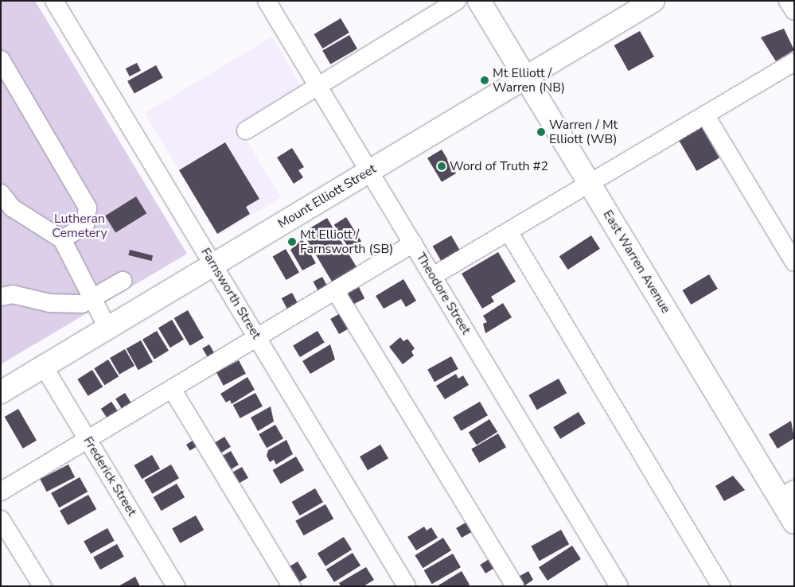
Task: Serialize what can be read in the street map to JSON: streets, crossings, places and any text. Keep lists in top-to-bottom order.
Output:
{
  "streets": {
    "main road": ["Mount Elliott Street", "East Warren Avenue"],
    "street": ["Farnsworth Street", "Theodore Street", "Frederick Street"]
  },
  "crossings": [
    ["Mount Elliott Street", "East Warren Avenue"],
    ["Mount Elliott Street", "Farnsworth Street"],
    ["Mount Elliott Street", "Theodore Street"],
    ["Mount Elliott Street", "Frederick Street"]
  ],
  "parks": ["Lutheran Cemetery"],
  "places": [
    "Mt Elliott / Warren (NB)",
    "Warren / Mt Elliott (WB)",
    "Word of Truth #2",
    "Mt Elliott / Farnsworth (SB)"
  ]
}
